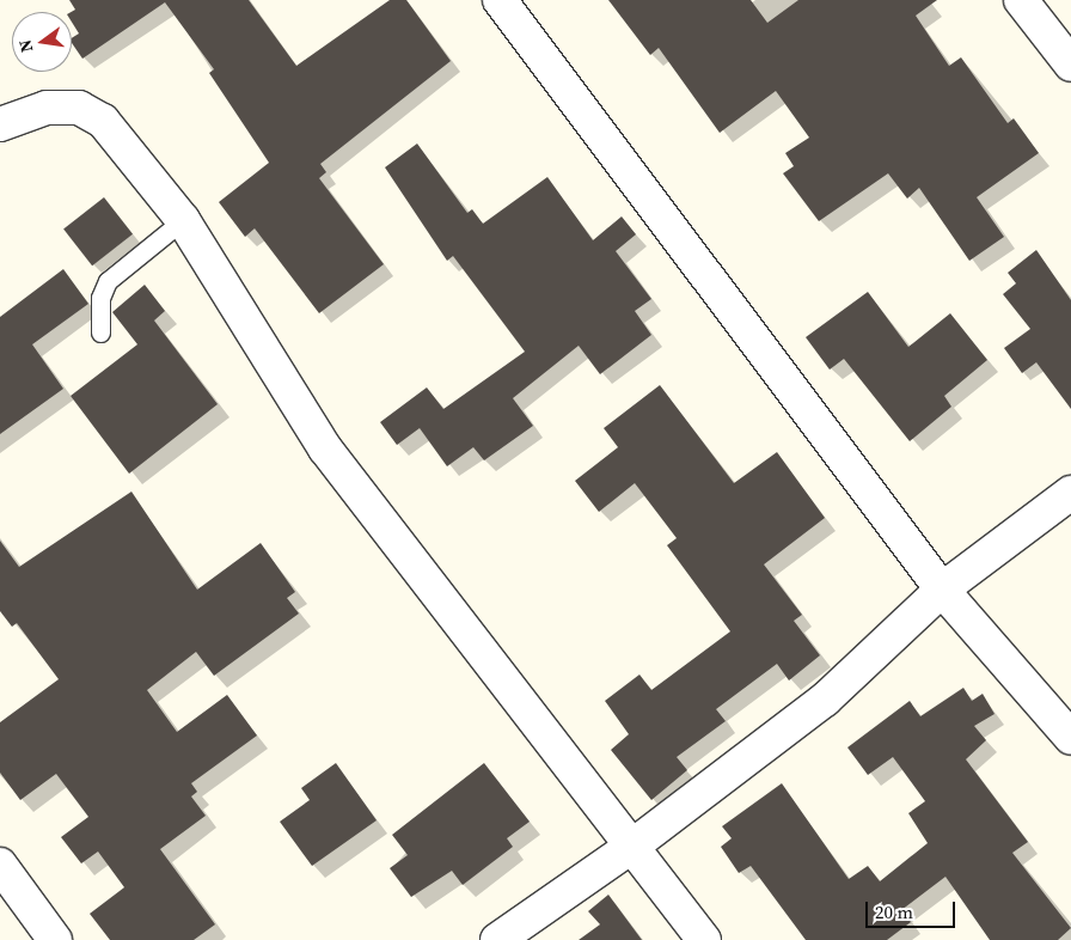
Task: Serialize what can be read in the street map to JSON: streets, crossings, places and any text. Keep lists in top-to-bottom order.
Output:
{
  "scale_bar": "20 m",
  "north": "left"
}
